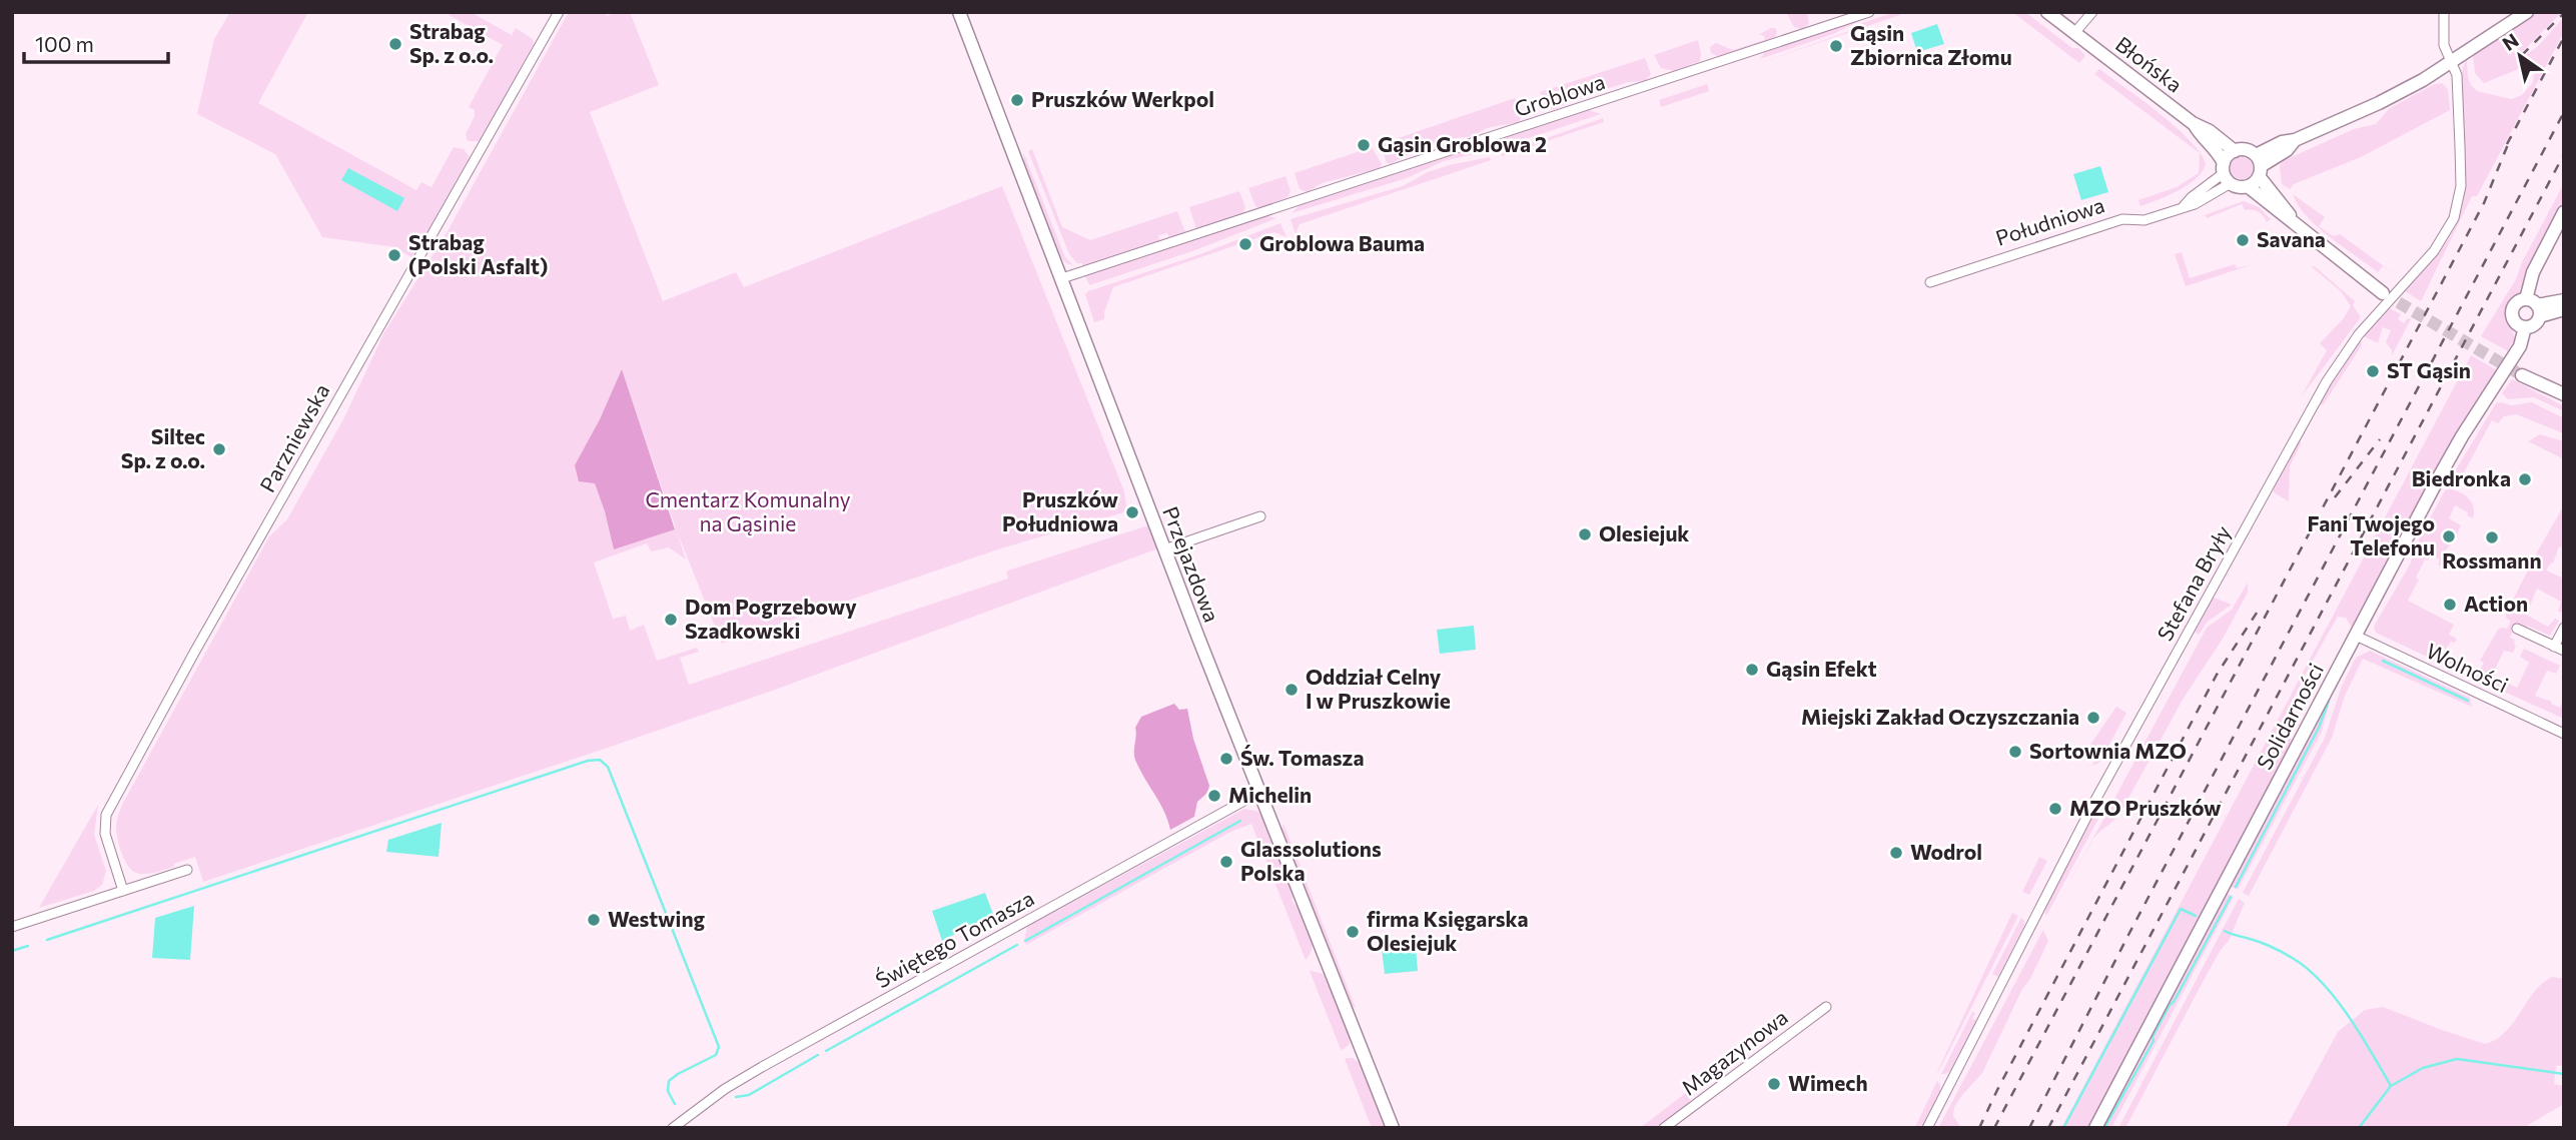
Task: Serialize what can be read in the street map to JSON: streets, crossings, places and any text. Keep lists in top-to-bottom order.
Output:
{
  "streets": {
    "street": [
      "Błońska",
      "Groblowa",
      "Południowa",
      "Parzniewska",
      "Przejazdowa",
      "Stefana Bryły",
      "Wolności",
      "Solidarności",
      "Świętego Tomasza",
      "Magazynowa"
    ]
  },
  "crossings": [
    ["Błońska", "Południowa"],
    ["Groblowa", "Przejazdowa"],
    ["Przejazdowa", "Świętego Tomasza"],
    ["Wolności", "Solidarności"]
  ],
  "parks": ["Cmentarz Komunalny na Gąsinie"],
  "places": [
    "Strabag Sp. z o.o.",
    "Gąsin Zbiornica Złomu",
    "Pruszków Werkpol",
    "Gąsin Groblowa 2",
    "Savana",
    "Groblowa Bauma",
    "Strabag (Polski Asfalt)",
    "ST Gąsin",
    "Siltec Sp. z o.o.",
    "Biedronka",
    "Pruszków Południowa",
    "Olesiejuk",
    "Fani Twojego Telefonu",
    "Rossmann",
    "Action",
    "Dom Pogrzebowy Szadkowski",
    "Gąsin Efekt",
    "Oddział Celny I w Pruszkowie",
    "Miejski Zakład Oczyszczania",
    "Sortownia MZO",
    "Św. Tomasza",
    "Michelin",
    "MZO Pruszków",
    "Wodrol",
    "Glasssolutions Polska",
    "Westwing",
    "firma Księgarska Olesiejuk",
    "Wimech"
  ],
  "scale_bar": "100 m",
  "north": "top left"
}
